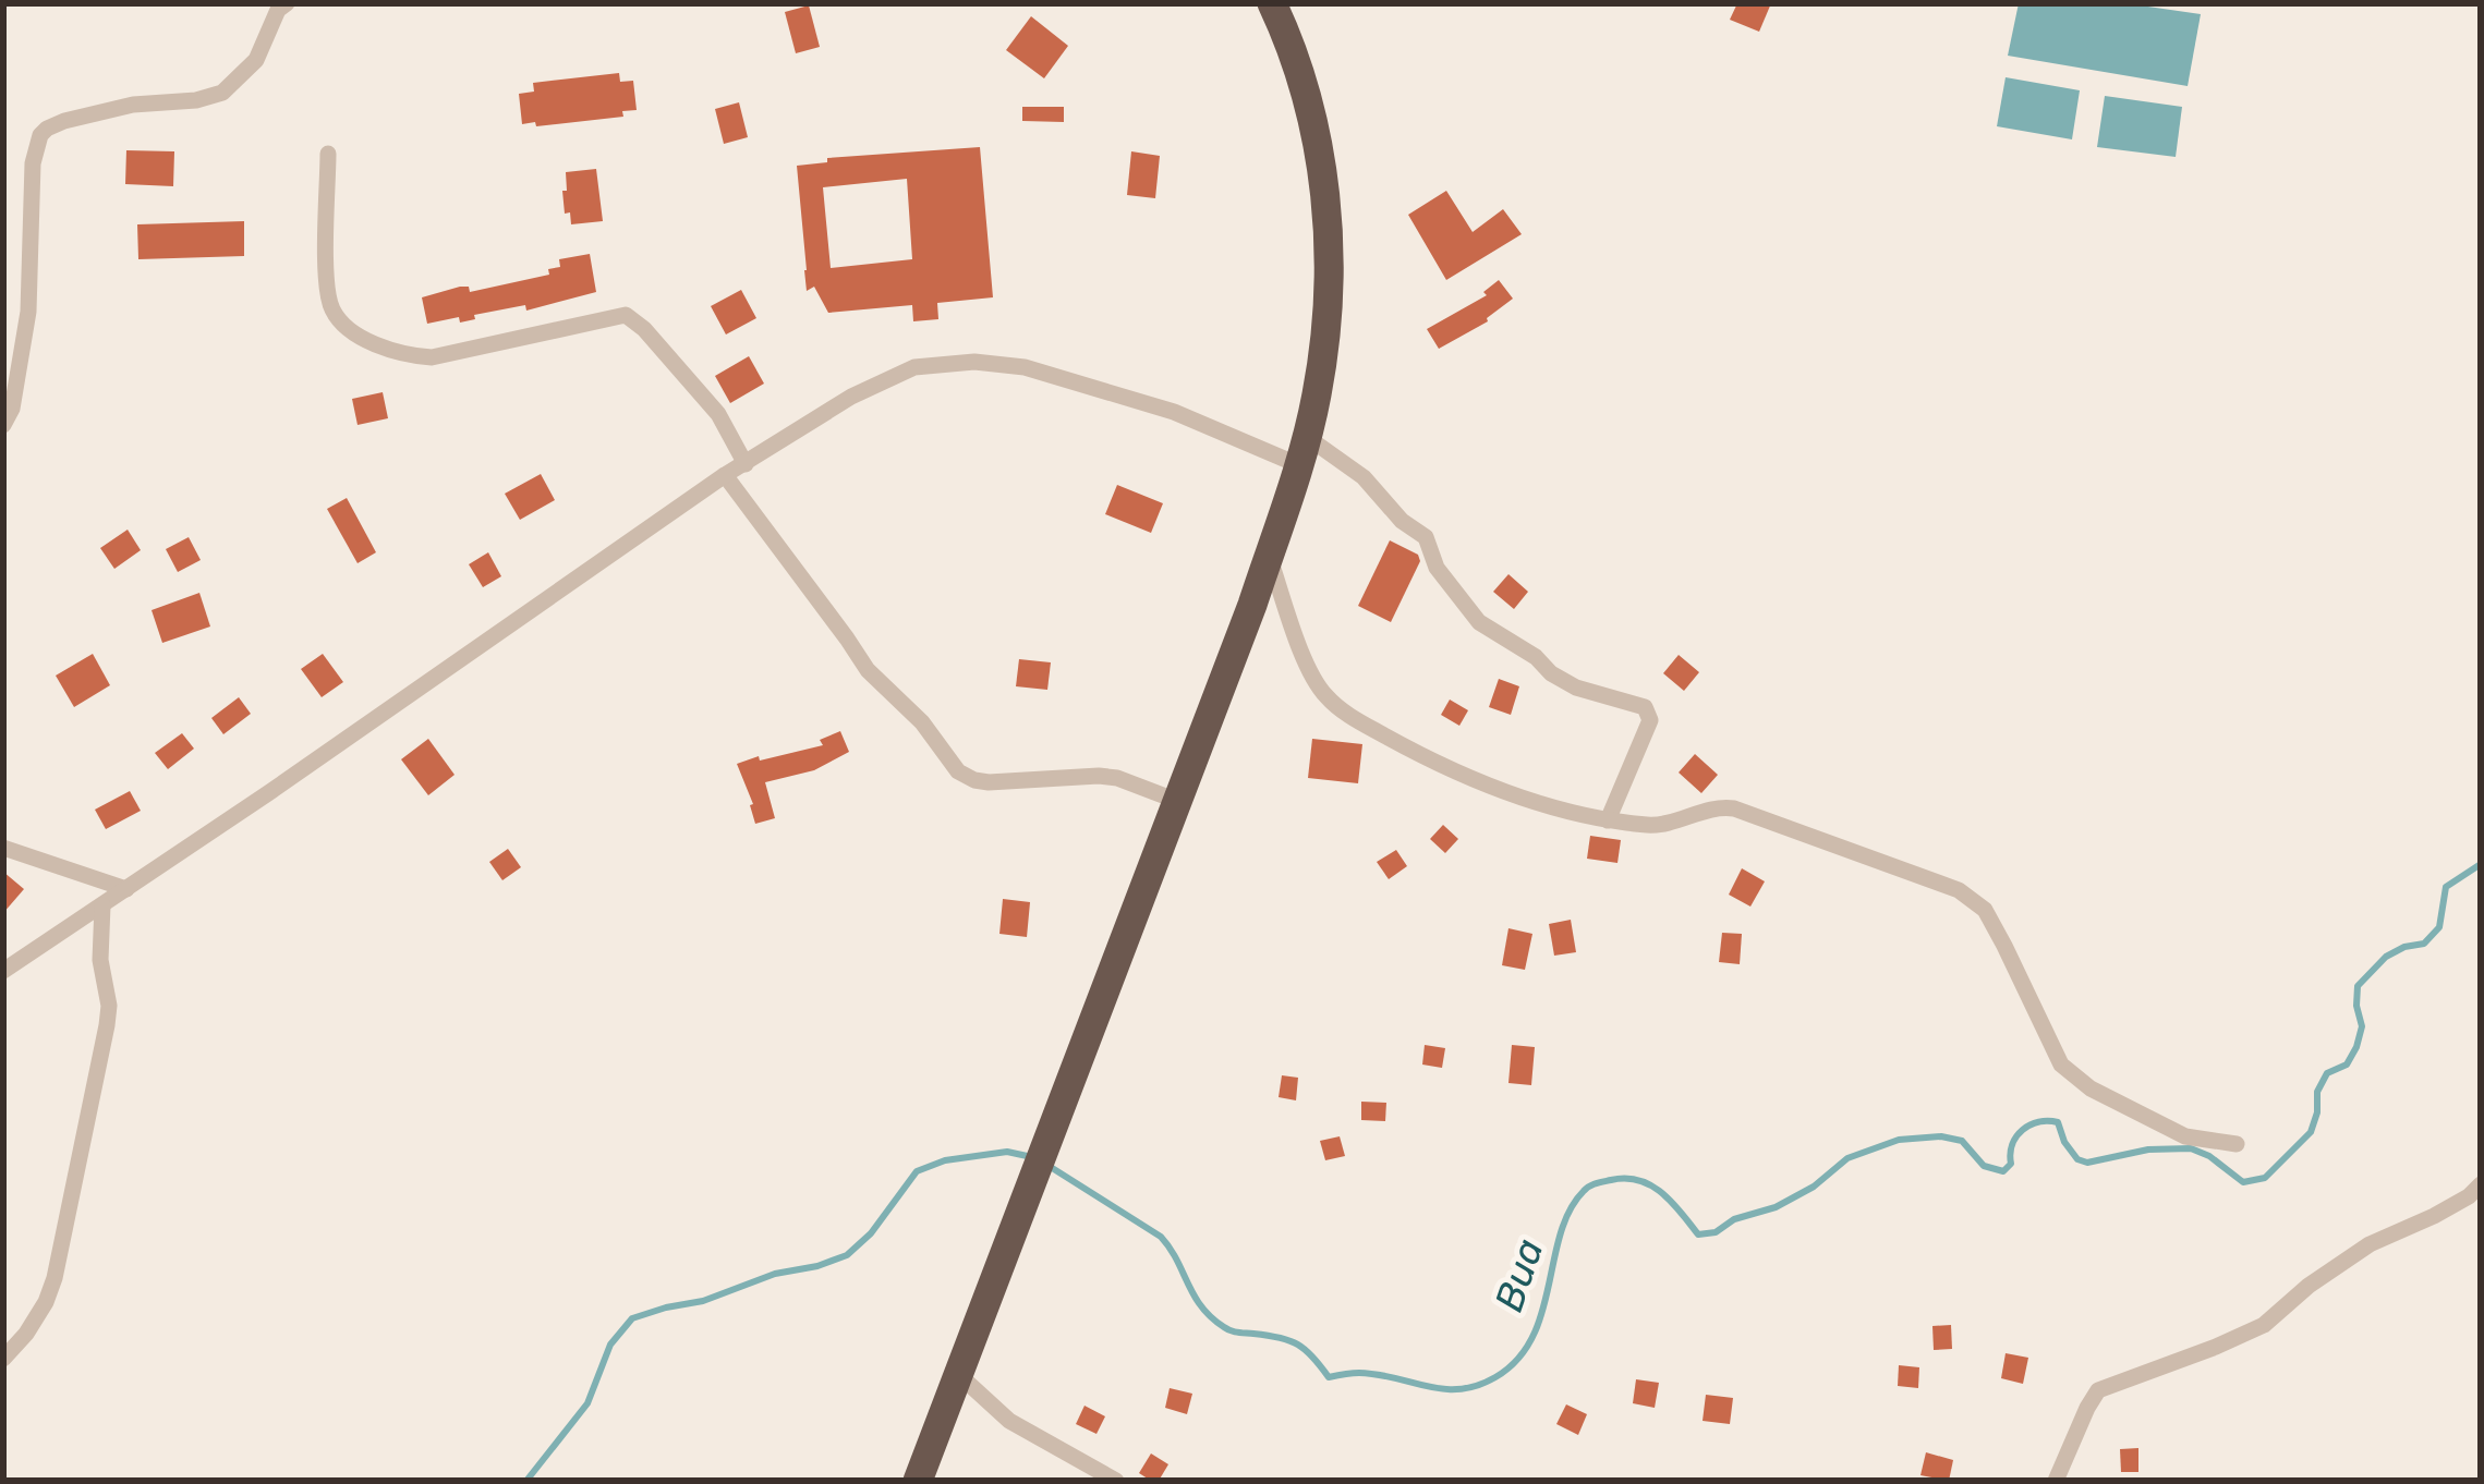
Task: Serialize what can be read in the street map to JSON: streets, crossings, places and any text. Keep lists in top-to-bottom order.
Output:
{
  "water": ["Bua"]
}
